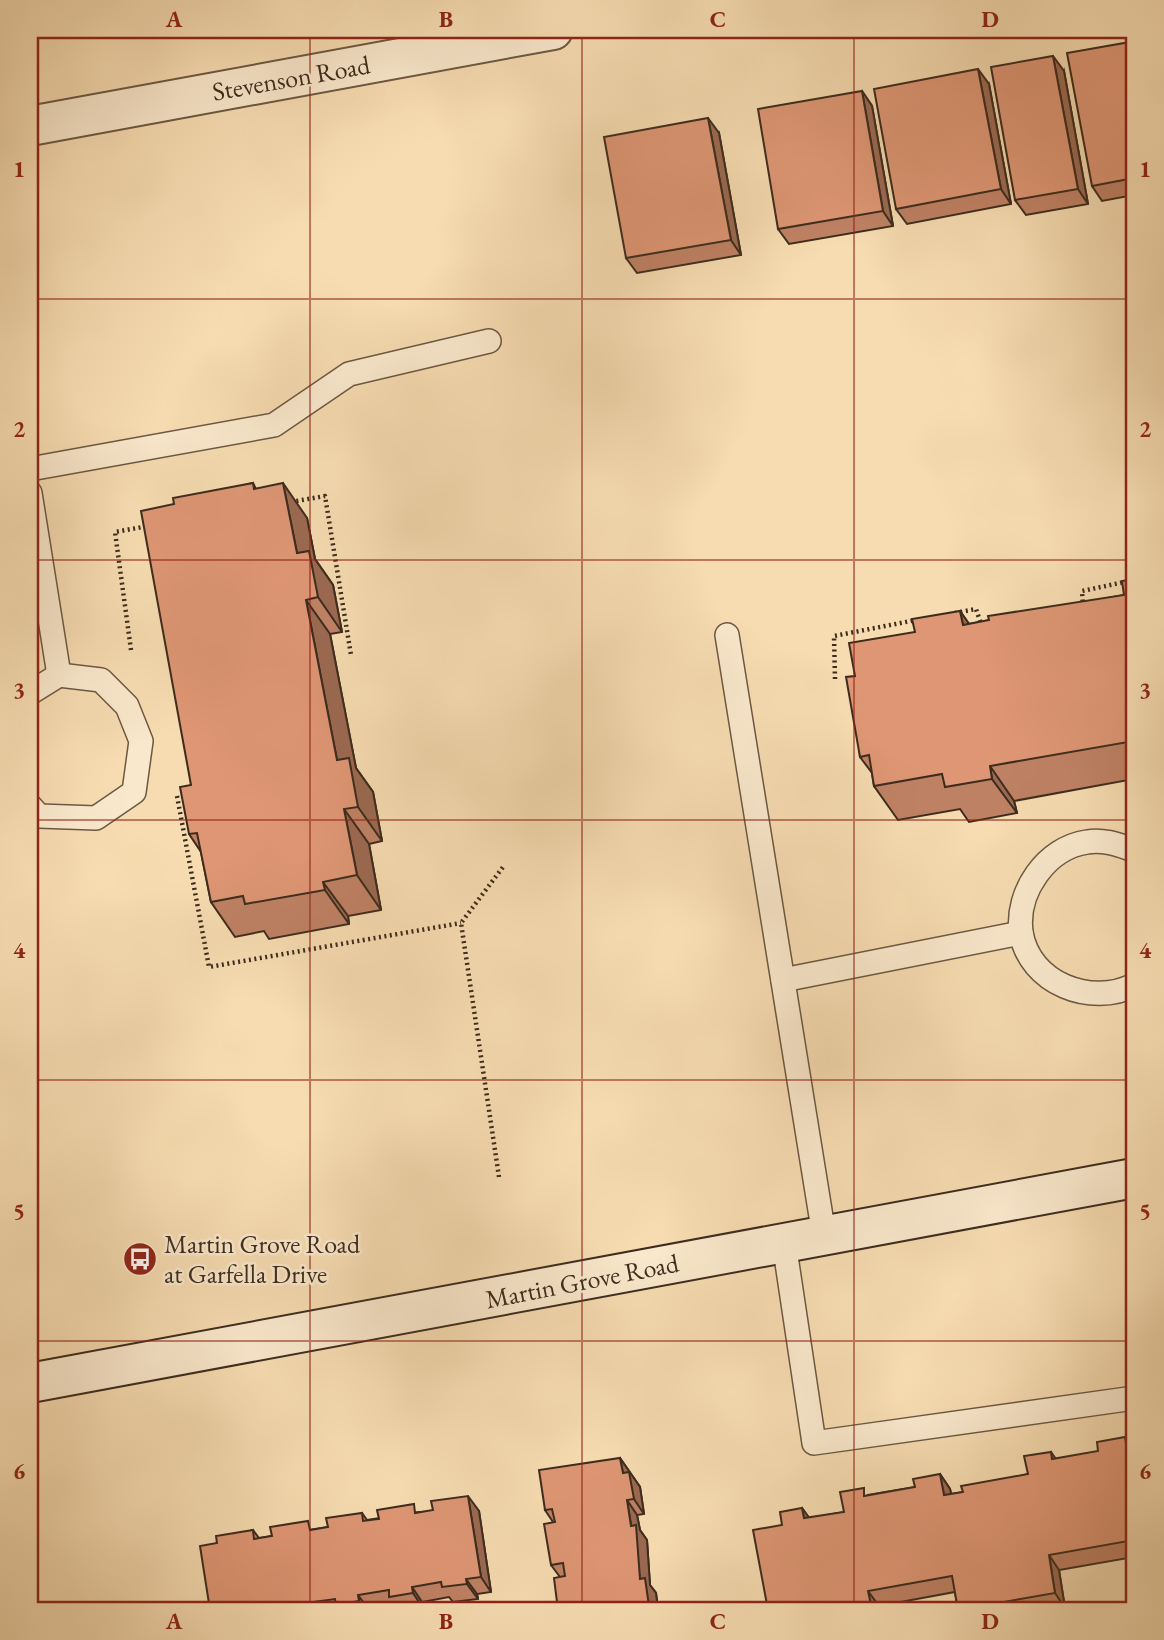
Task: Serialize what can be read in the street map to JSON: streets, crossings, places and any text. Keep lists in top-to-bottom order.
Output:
{
  "streets": {
    "main road": ["Stevenson Road", "Martin Grove Road"]
  },
  "places": {
    "bus stop": ["Martin Grove Road at Garfella Drive"]
  },
  "grid": {
    "columns": [
      "A",
      "B",
      "C",
      "D"
    ],
    "rows": [
      "1",
      "2",
      "3",
      "4",
      "5",
      "6"
    ]
  }
}
